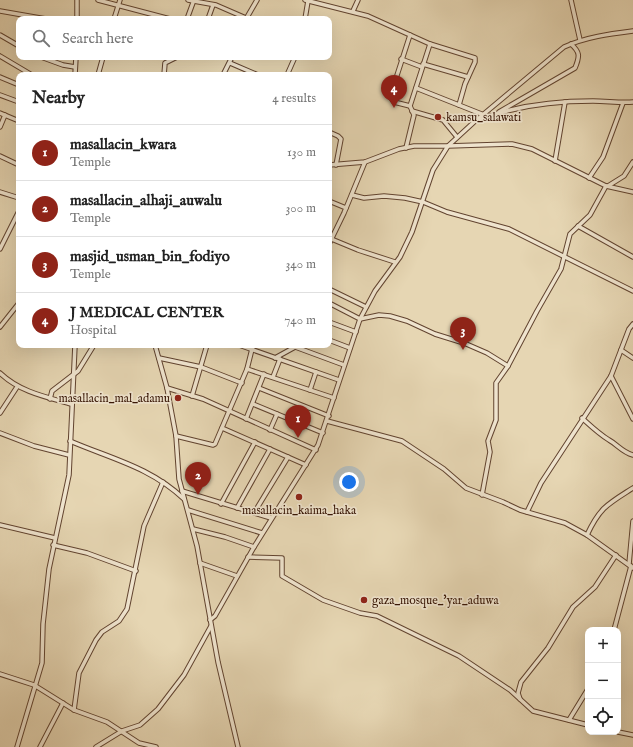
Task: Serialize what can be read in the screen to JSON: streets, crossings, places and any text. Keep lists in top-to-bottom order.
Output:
{
  "places": [
    "kamsu_salawati",
    "masallacin_mal_adamu",
    "masallacin_kaima_haka",
    "gaza_mosque_'yar_aduwa"
  ],
  "page": {
    "search": "Search here",
    "heading": ["Nearby", "4 results"],
    "pins": [
      "4",
      "3",
      "1",
      "2"
    ],
    "list": [
      {
        "mark": "1",
        "name": "masallacin_kwara",
        "note": "Temple",
        "value": "130 m"
      },
      {
        "mark": "2",
        "name": "masallacin_alhaji_auwalu",
        "note": "Temple",
        "value": "300 m"
      },
      {
        "mark": "3",
        "name": "masjid_usman_bin_fodiyo",
        "note": "Temple",
        "value": "340 m"
      },
      {
        "mark": "4",
        "name": "J MEDICAL CENTER",
        "note": "Hospital",
        "value": "740 m"
      }
    ],
    "map_buttons": ["+", "−"]
  }
}
